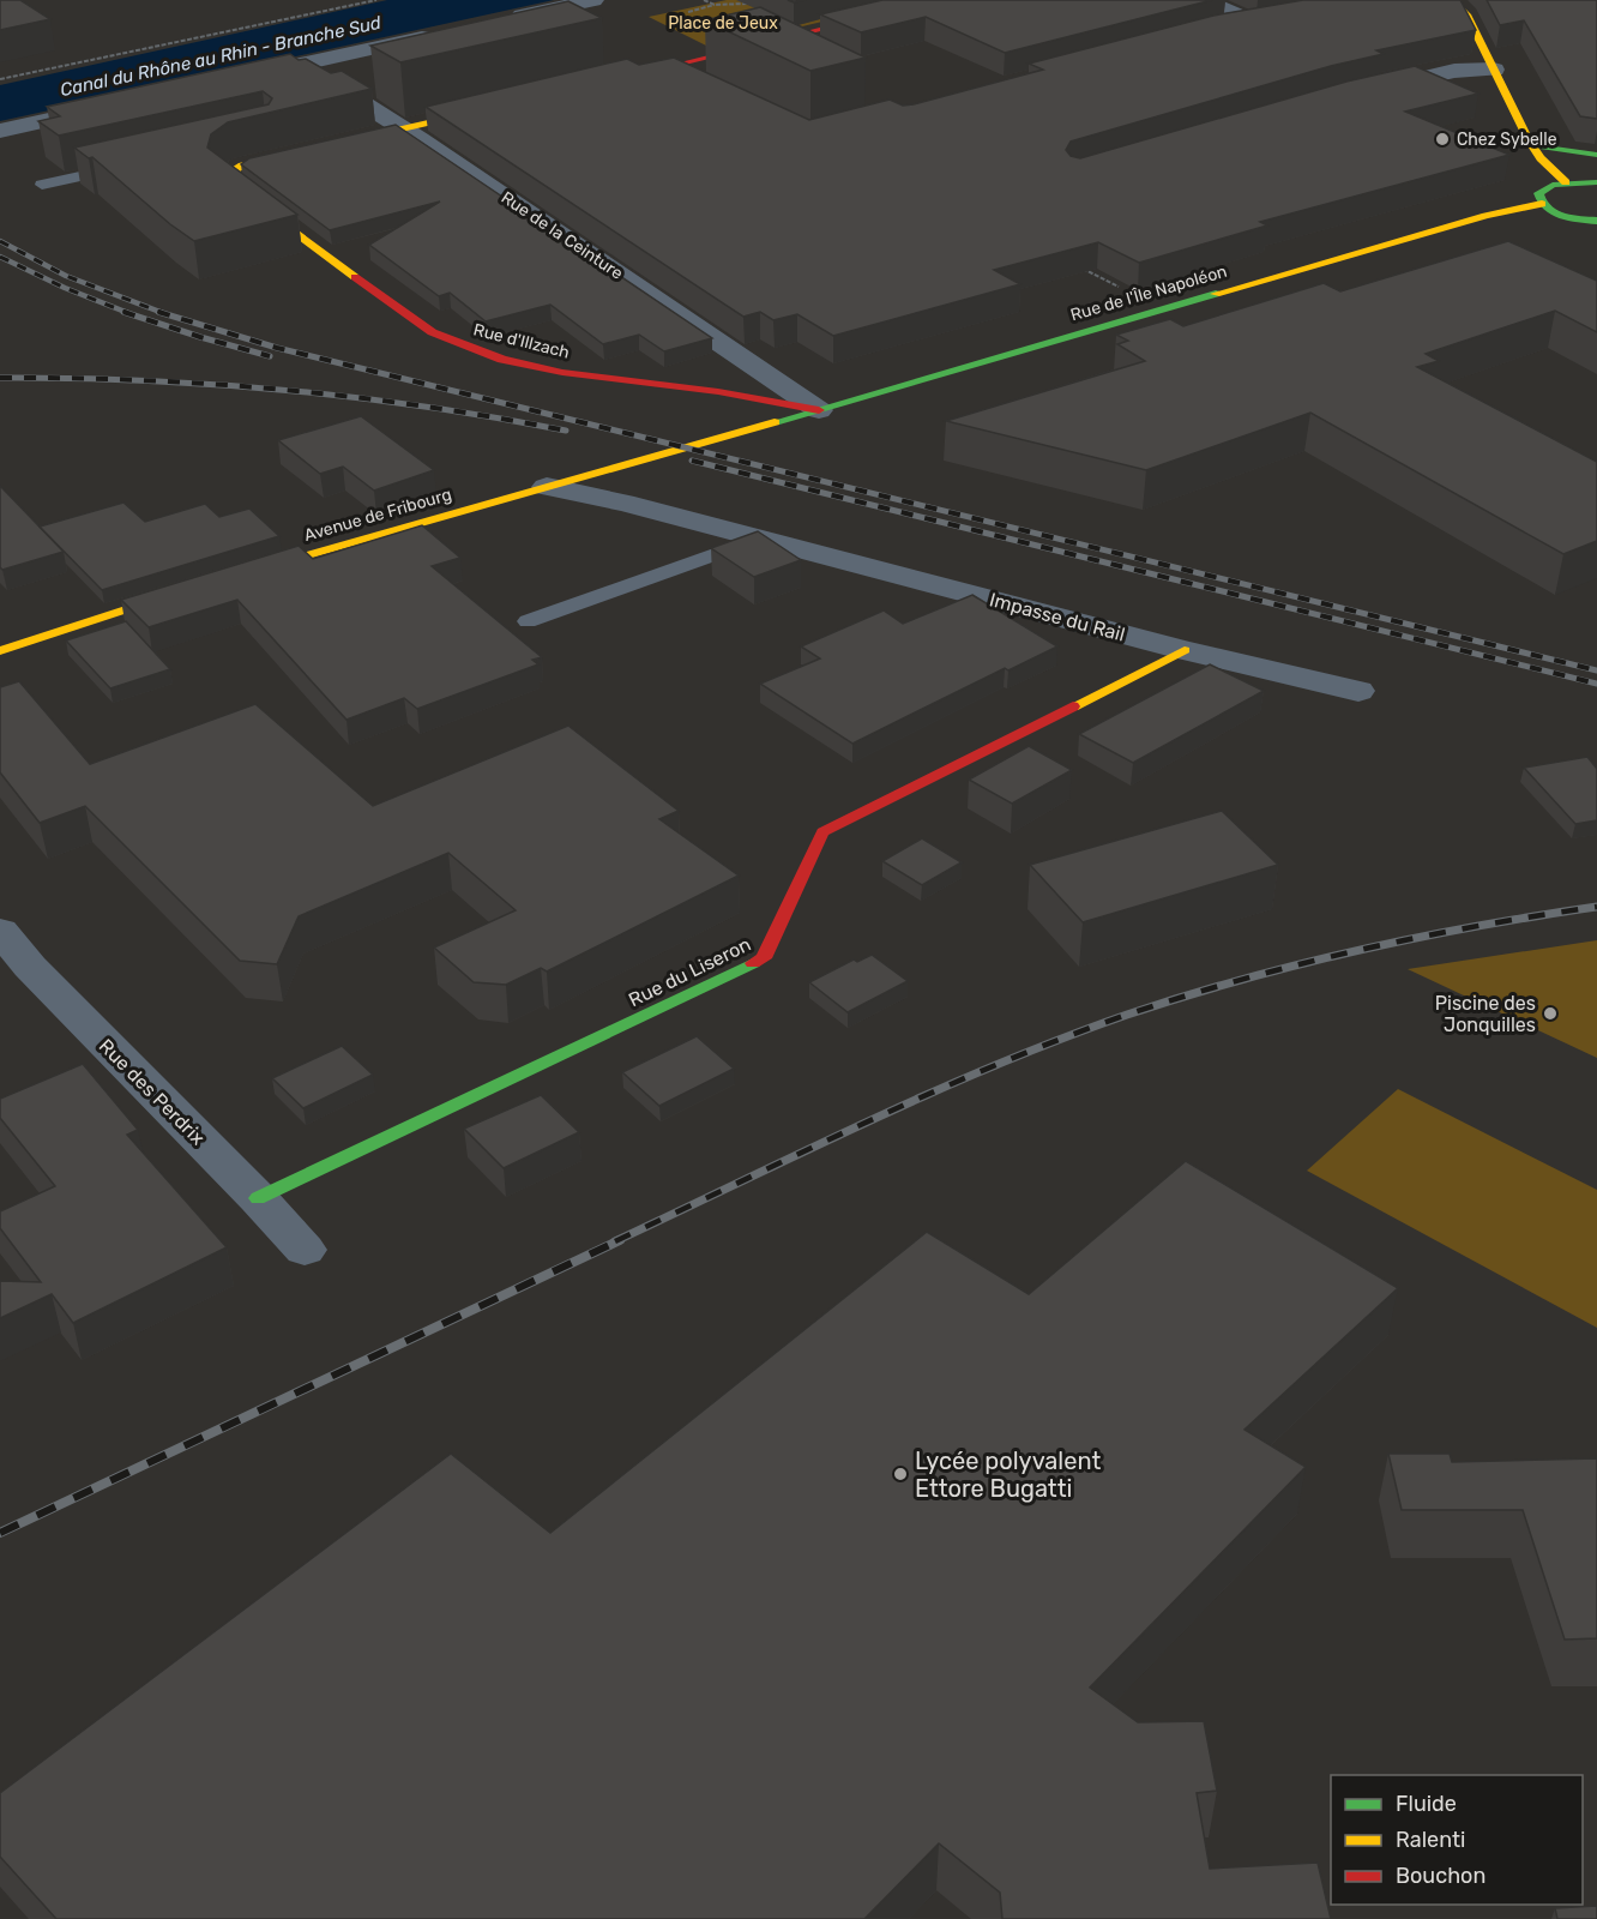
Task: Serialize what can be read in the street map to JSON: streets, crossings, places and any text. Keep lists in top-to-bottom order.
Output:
{
  "streets": {
    "street": [
      "Rue de la Ceinture",
      "Rue de l'Île Napoléon",
      "Rue d'Illzach",
      "Avenue de Fribourg",
      "Impasse du Rail",
      "Rue du Liseron",
      "Rue des Perdrix"
    ]
  },
  "crossings": [
    ["Rue de la Ceinture", "Rue de l'Île Napoléon"],
    ["Rue de la Ceinture", "Rue d'Illzach"],
    ["Rue de l'Île Napoléon", "Rue d'Illzach"],
    ["Rue de l'Île Napoléon", "Avenue de Fribourg"],
    ["Avenue de Fribourg", "Impasse du Rail"],
    ["Impasse du Rail", "Rue du Liseron"],
    ["Rue du Liseron", "Rue des Perdrix"]
  ],
  "water": ["Canal du Rhône au Rhin - Branche Sud"],
  "parks": ["Place de Jeux"],
  "places": ["Chez Sybelle", "Piscine des Jonquilles", "Lycée polyvalent Ettore Bugatti"],
  "legend": ["Fluide", "Ralenti", "Bouchon"]
}
